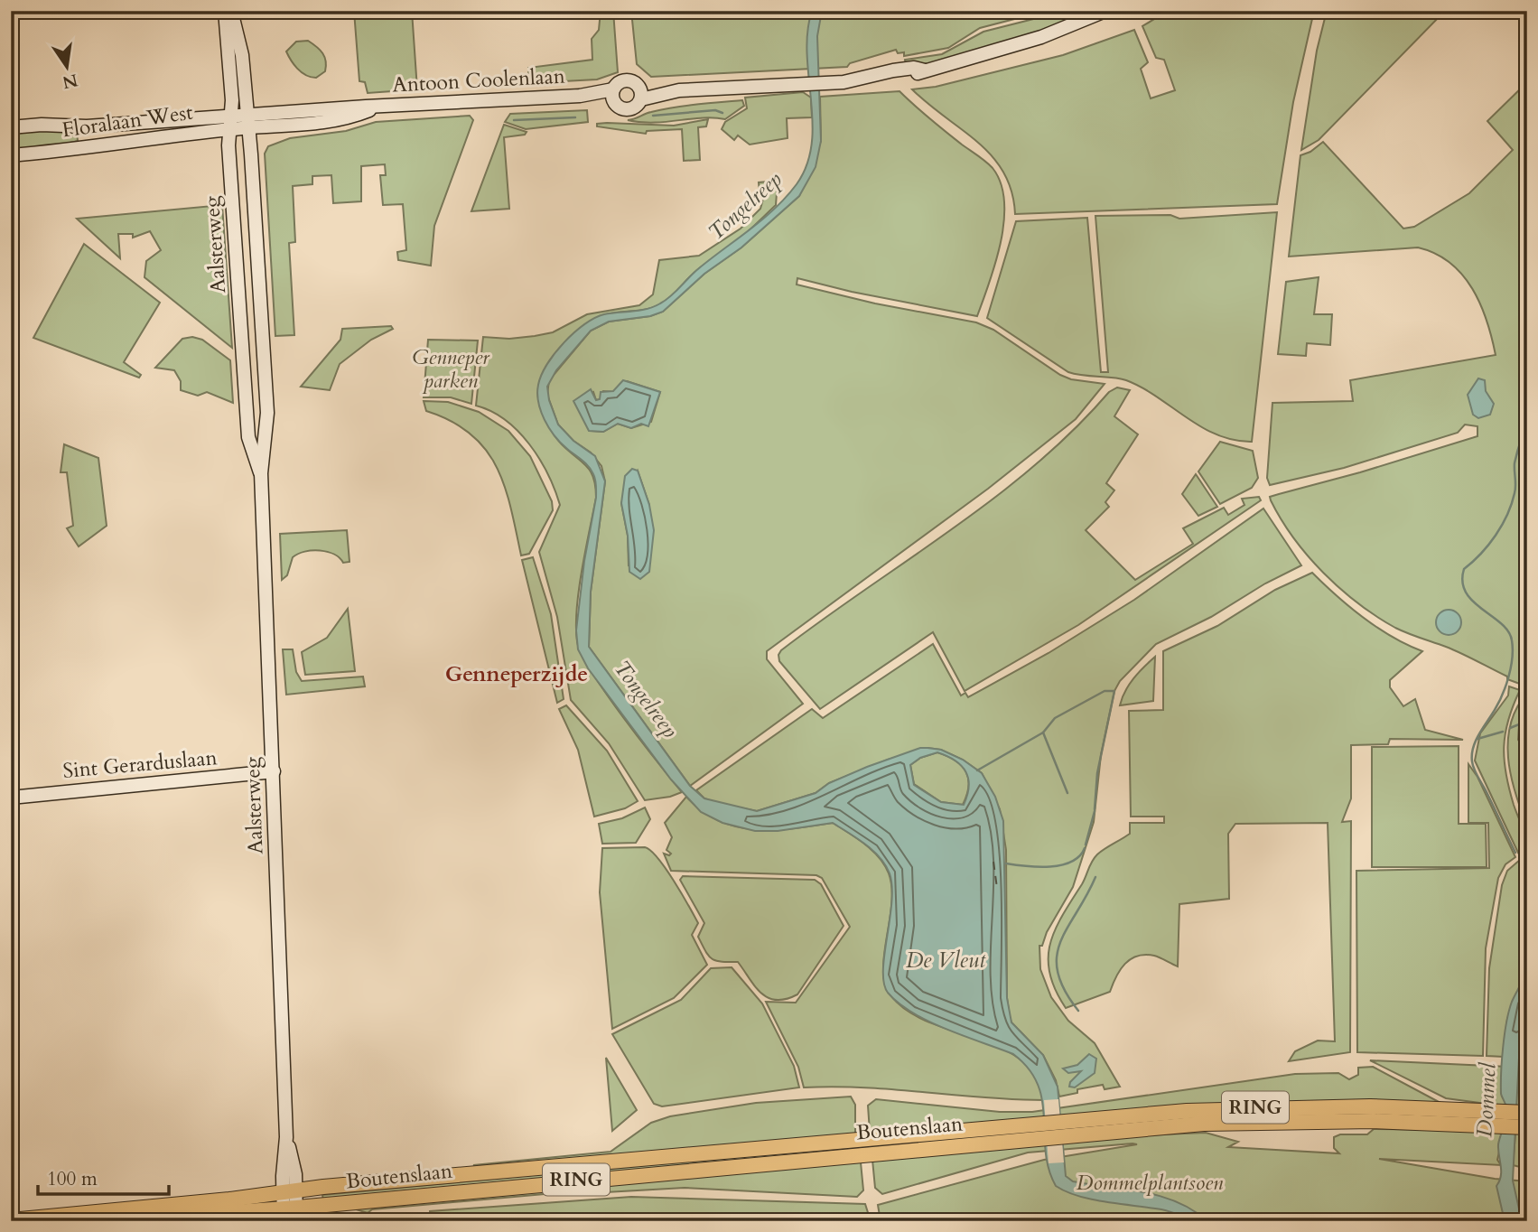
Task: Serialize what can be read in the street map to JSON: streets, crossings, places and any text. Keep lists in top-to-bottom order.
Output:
{
  "streets": {
    "main road": [
      "Antoon Coolenlaan",
      "Floralaan West",
      "Aalsterweg",
      "Sint Gerarduslaan",
      "RING",
      "Boutenslaan"
    ]
  },
  "crossings": [
    ["Antoon Coolenlaan", "Floralaan West"],
    ["Antoon Coolenlaan", "Aalsterweg"],
    ["Floralaan West", "Aalsterweg"],
    ["Aalsterweg", "Sint Gerarduslaan"],
    ["Aalsterweg", "RING"],
    ["Aalsterweg", "Boutenslaan"],
    ["RING", "Boutenslaan"]
  ],
  "districts": ["Genneperzijde"],
  "water": ["Tongelreep", "De Vleut", "Dommel"],
  "parks": ["Genneper parken", "Dommelplantsoen"],
  "scale_bar": "100 m",
  "north": "bottom"
}
